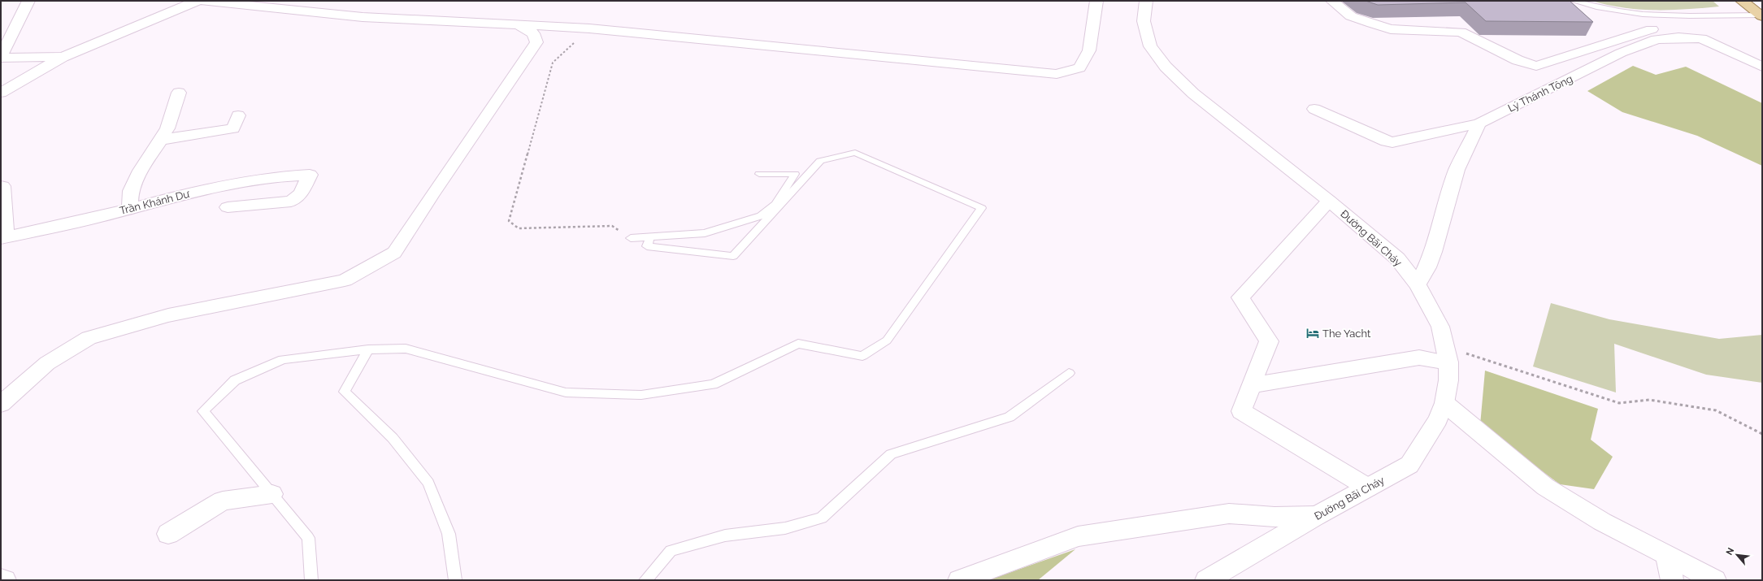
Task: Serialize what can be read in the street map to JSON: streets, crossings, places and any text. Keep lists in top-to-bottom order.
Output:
{
  "streets": {
    "street": ["Lý Thánh Tông", "Trần Khánh Dư", "Đường Bãi Cháy"]
  },
  "places": {
    "hotel": ["The Yacht"]
  },
  "north": "top left"
}
